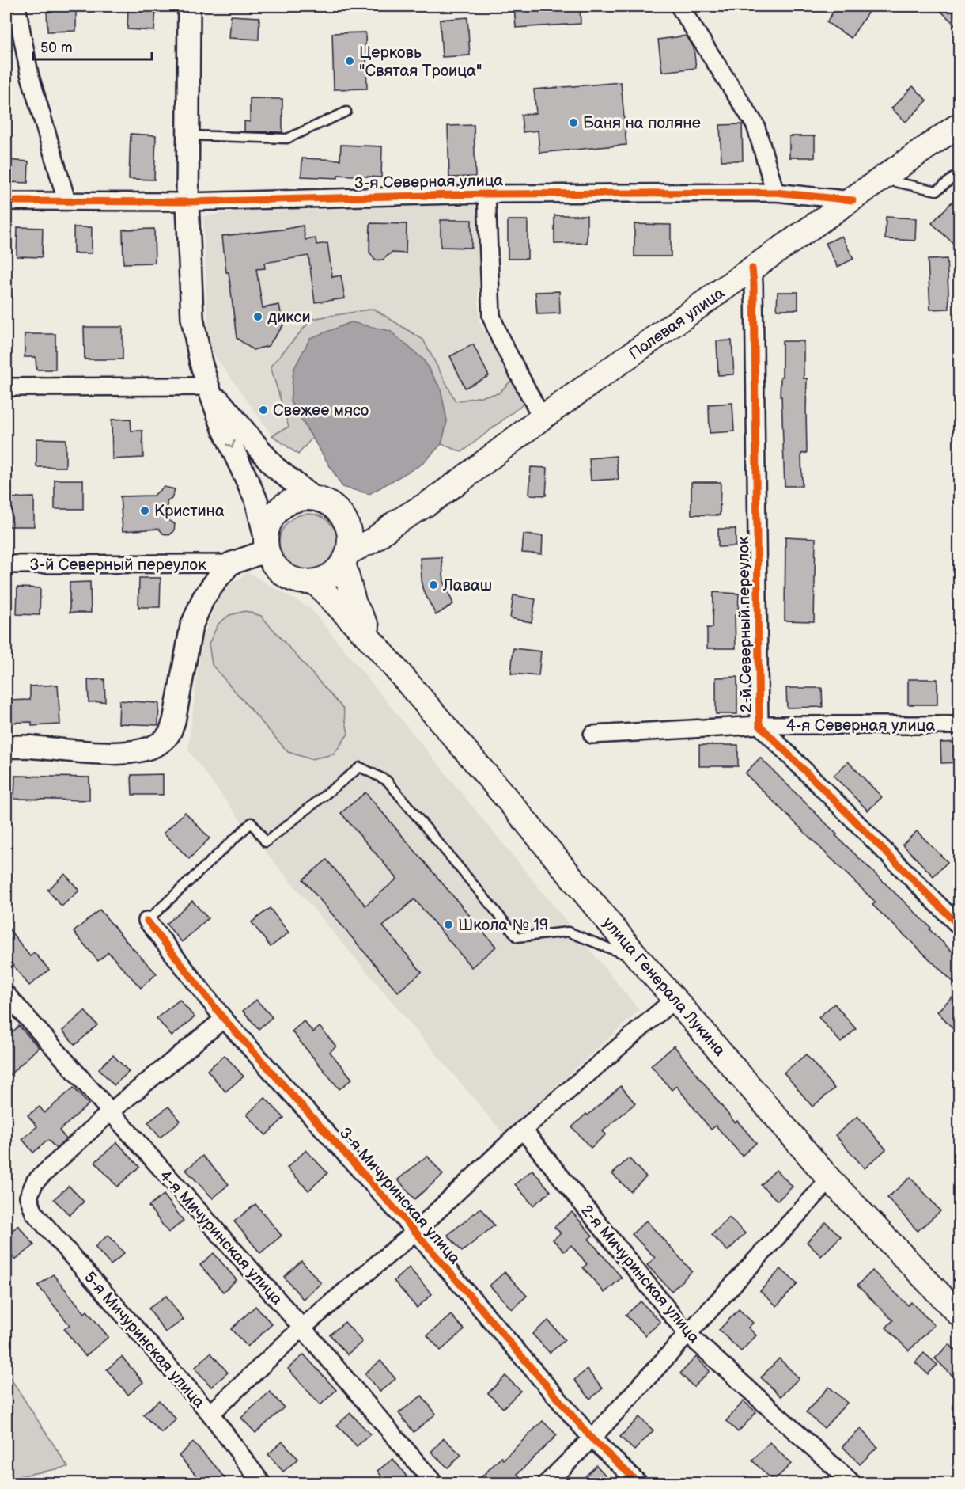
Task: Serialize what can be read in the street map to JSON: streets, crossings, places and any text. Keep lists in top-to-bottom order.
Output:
{
  "streets": {
    "main road": ["Полевая улица", "улица Генерала Лукина"],
    "street": [
      "3-я Северная улица",
      "3-й Северный переулок",
      "2-й Северный переулок",
      "4-я Северная улица",
      "3-я Мичуринская улица",
      "4-я Мичуринская улица",
      "2-я Мичуринская улица",
      "5-я Мичуринская улица"
    ]
  },
  "crossings": [
    ["3-я Северная улица", "Полевая улица"],
    ["Полевая улица", "2-й Северный переулок"],
    ["Полевая улица", "улица Генерала Лукина"],
    ["2-й Северный переулок", "4-я Северная улица"],
    ["4-я Мичуринская улица", "5-я Мичуринская улица"]
  ],
  "places": [
    "Церковь \"Святая Троица\"",
    "Баня на поляне",
    "дикси",
    "Свежее мясо",
    "Кристина",
    "Лаваш",
    "Школа № 19"
  ],
  "scale_bar": "50 m"
}
